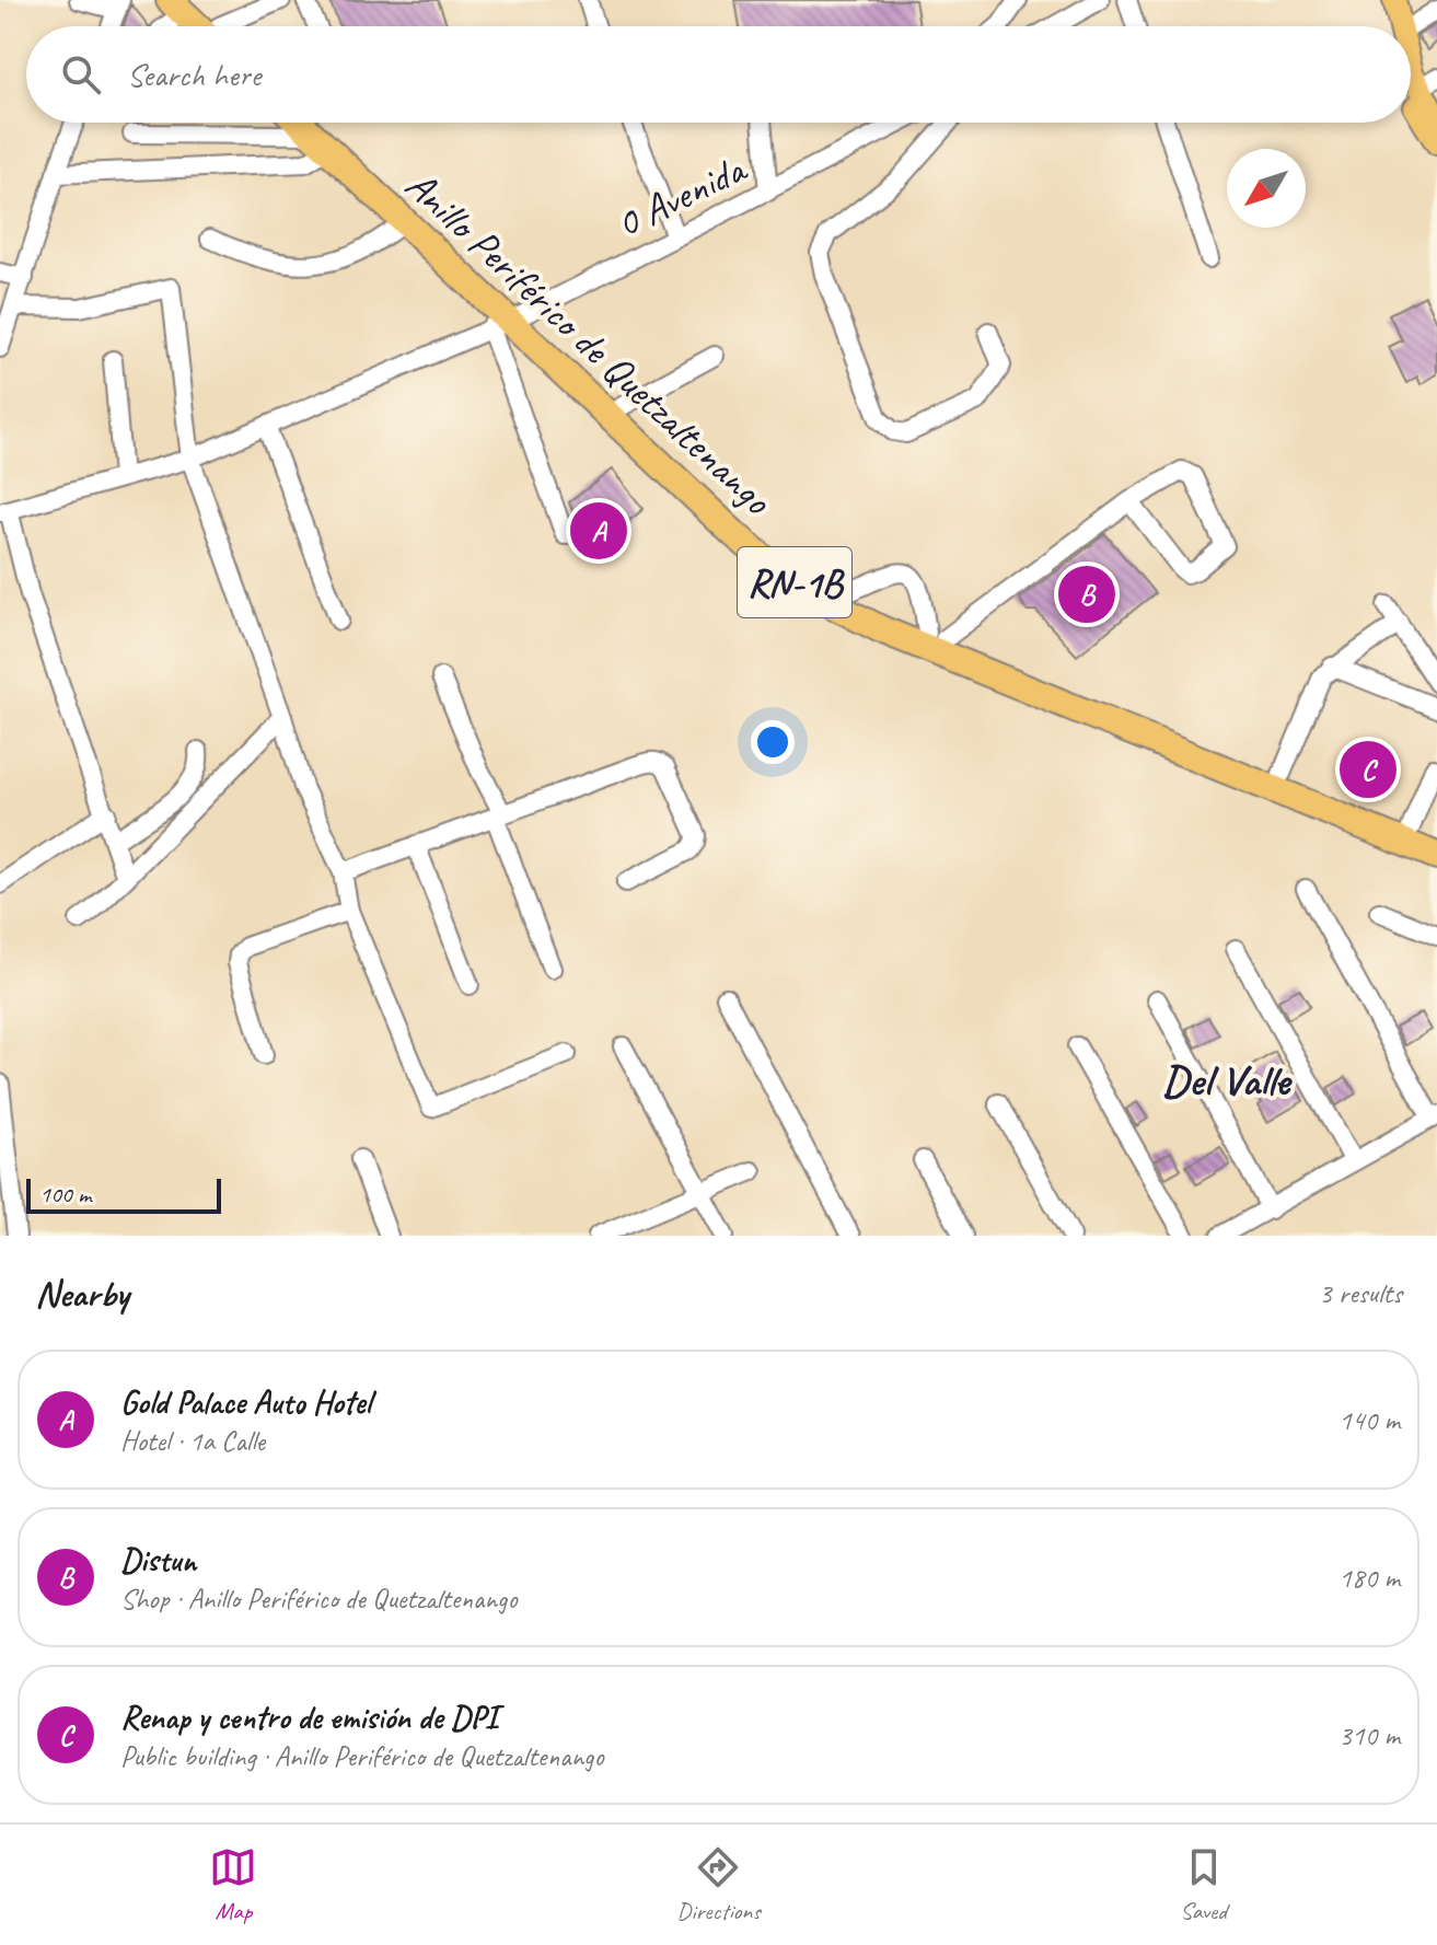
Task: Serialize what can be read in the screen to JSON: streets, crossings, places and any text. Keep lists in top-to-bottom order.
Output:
{
  "streets": {
    "highway": ["Anillo Periférico de Quetzaltenango", "RN-1B"],
    "street": ["0 Avenida"]
  },
  "crossings": [
    ["0 Avenida", "Anillo Periférico de Quetzaltenango"]
  ],
  "districts": ["Del Valle"],
  "scale_bar": "100 m",
  "north": "bottom left",
  "page": {
    "search": "Search here",
    "pins": ["A", "B", "C"],
    "scale": "100 m",
    "heading": ["Nearby", "3 results"],
    "list": [
      {
        "mark": "A",
        "name": "Gold Palace Auto Hotel",
        "note": "Hotel · 1a Calle",
        "value": "140 m"
      },
      {
        "mark": "B",
        "name": "Distun",
        "note": "Shop · Anillo Periférico de Quetzaltenango",
        "value": "180 m"
      },
      {
        "mark": "C",
        "name": "Renap y centro de emisión de DPI",
        "note": "Public building · Anillo Periférico de Quetzaltenango",
        "value": "310 m"
      }
    ],
    "nav": ["Map", "Directions", "Saved"]
  }
}
